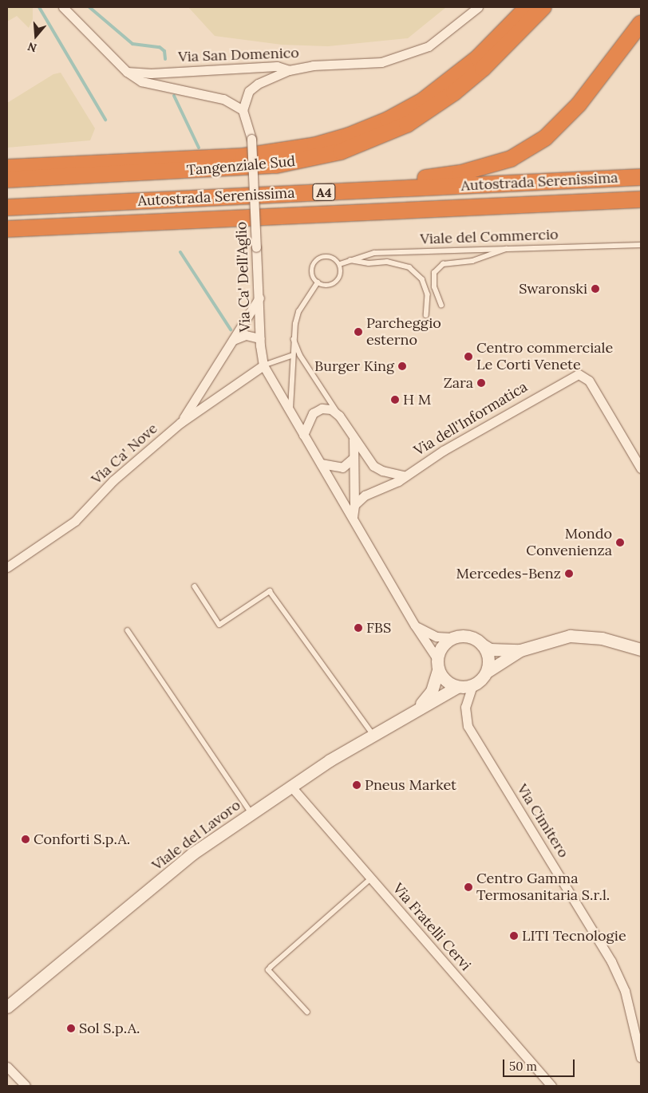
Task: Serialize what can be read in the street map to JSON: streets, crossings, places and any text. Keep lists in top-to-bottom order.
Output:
{
  "streets": {
    "highway": ["Tangenziale Sud", "Autostrada Serenissima", "A4"],
    "street": [
      "Via San Domenico",
      "Via Ca' Dell'Aglio",
      "Via dell'Informatica",
      "Via Ca' Nove",
      "Via Cimitero",
      "Viale del Lavoro",
      "Via Fratelli Cervi"
    ],
    "lane": ["Viale del Commercio"]
  },
  "crossings": [
    ["Autostrada Serenissima", "A4"],
    ["Via Ca' Dell'Aglio", "Via Ca' Nove"],
    ["Via Cimitero", "Viale del Lavoro"],
    ["Viale del Lavoro", "Via Fratelli Cervi"]
  ],
  "places": [
    "Swaronski",
    "Parcheggio esterno",
    "Centro commerciale Le Corti Venete",
    "Burger King",
    "Zara",
    "H M",
    "Mondo Convenienza",
    "Mercedes-Benz",
    "FBS",
    "Pneus Market",
    "Conforti S.p.A.",
    "Centro Gamma Termosanitaria S.r.l.",
    "LITI Tecnologie",
    "Sol S.p.A."
  ],
  "scale_bar": "50 m",
  "north": "bottom"
}
